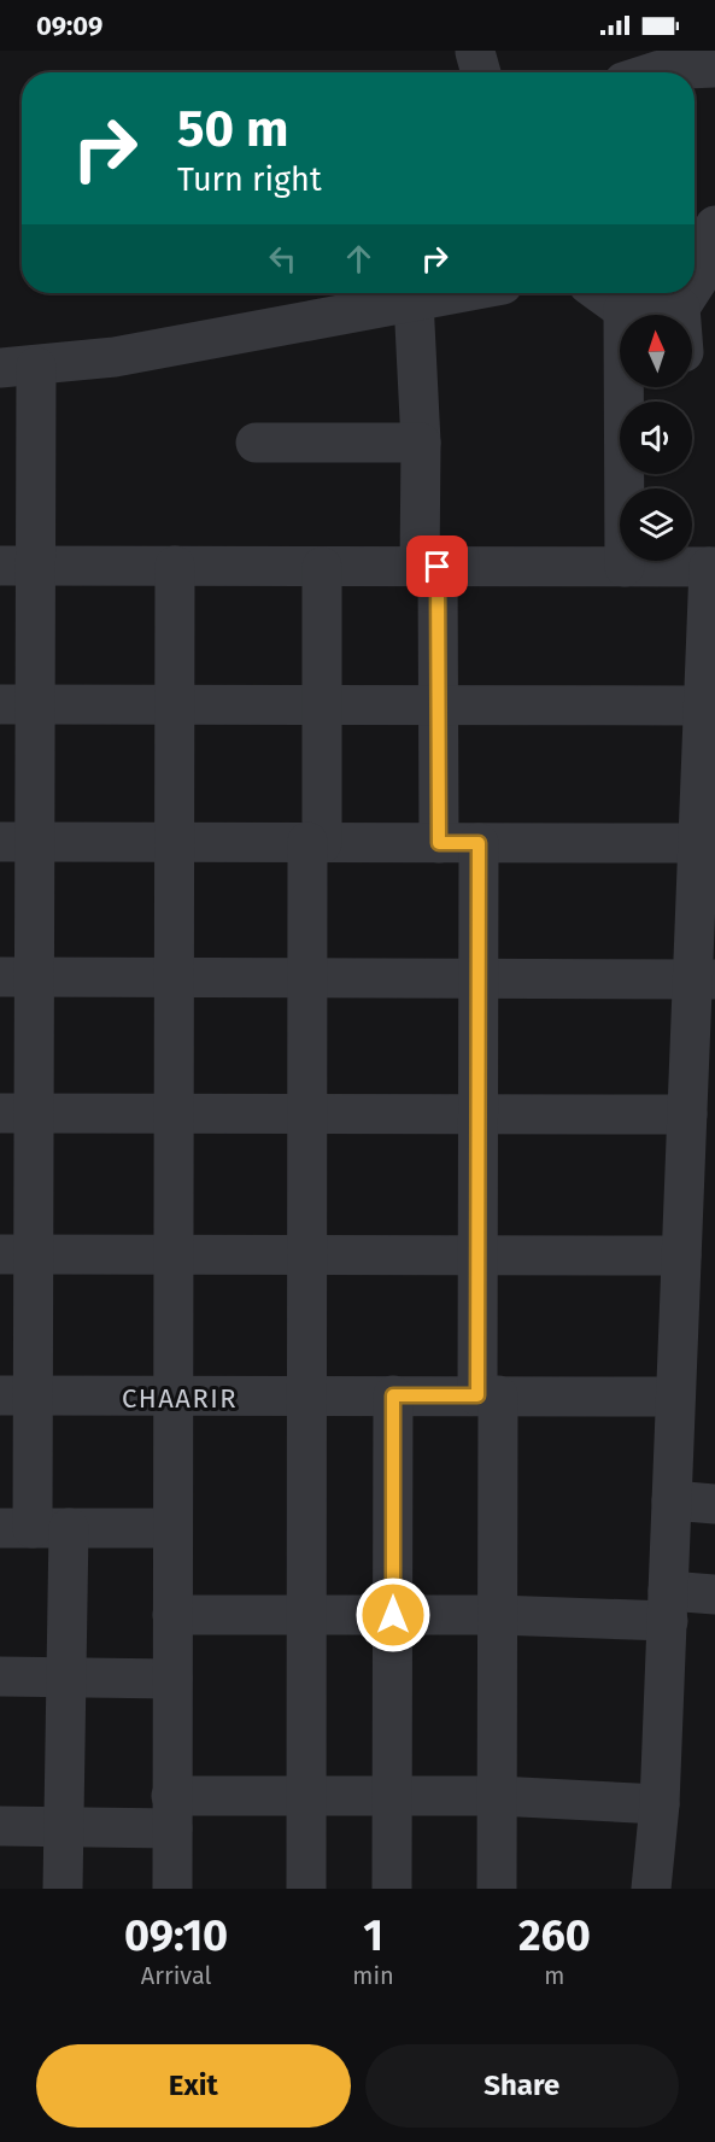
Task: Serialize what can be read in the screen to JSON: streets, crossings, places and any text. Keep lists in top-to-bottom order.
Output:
{
  "districts": ["CHAARIR"],
  "north": "top",
  "page": {
    "status": "09:09",
    "turn": ["50 m", "Turn right"],
    "eta": [
      "09:10",
      "Arrival",
      "1",
      "min",
      "260",
      "m"
    ],
    "buttons": ["Exit", "Share"]
  }
}
